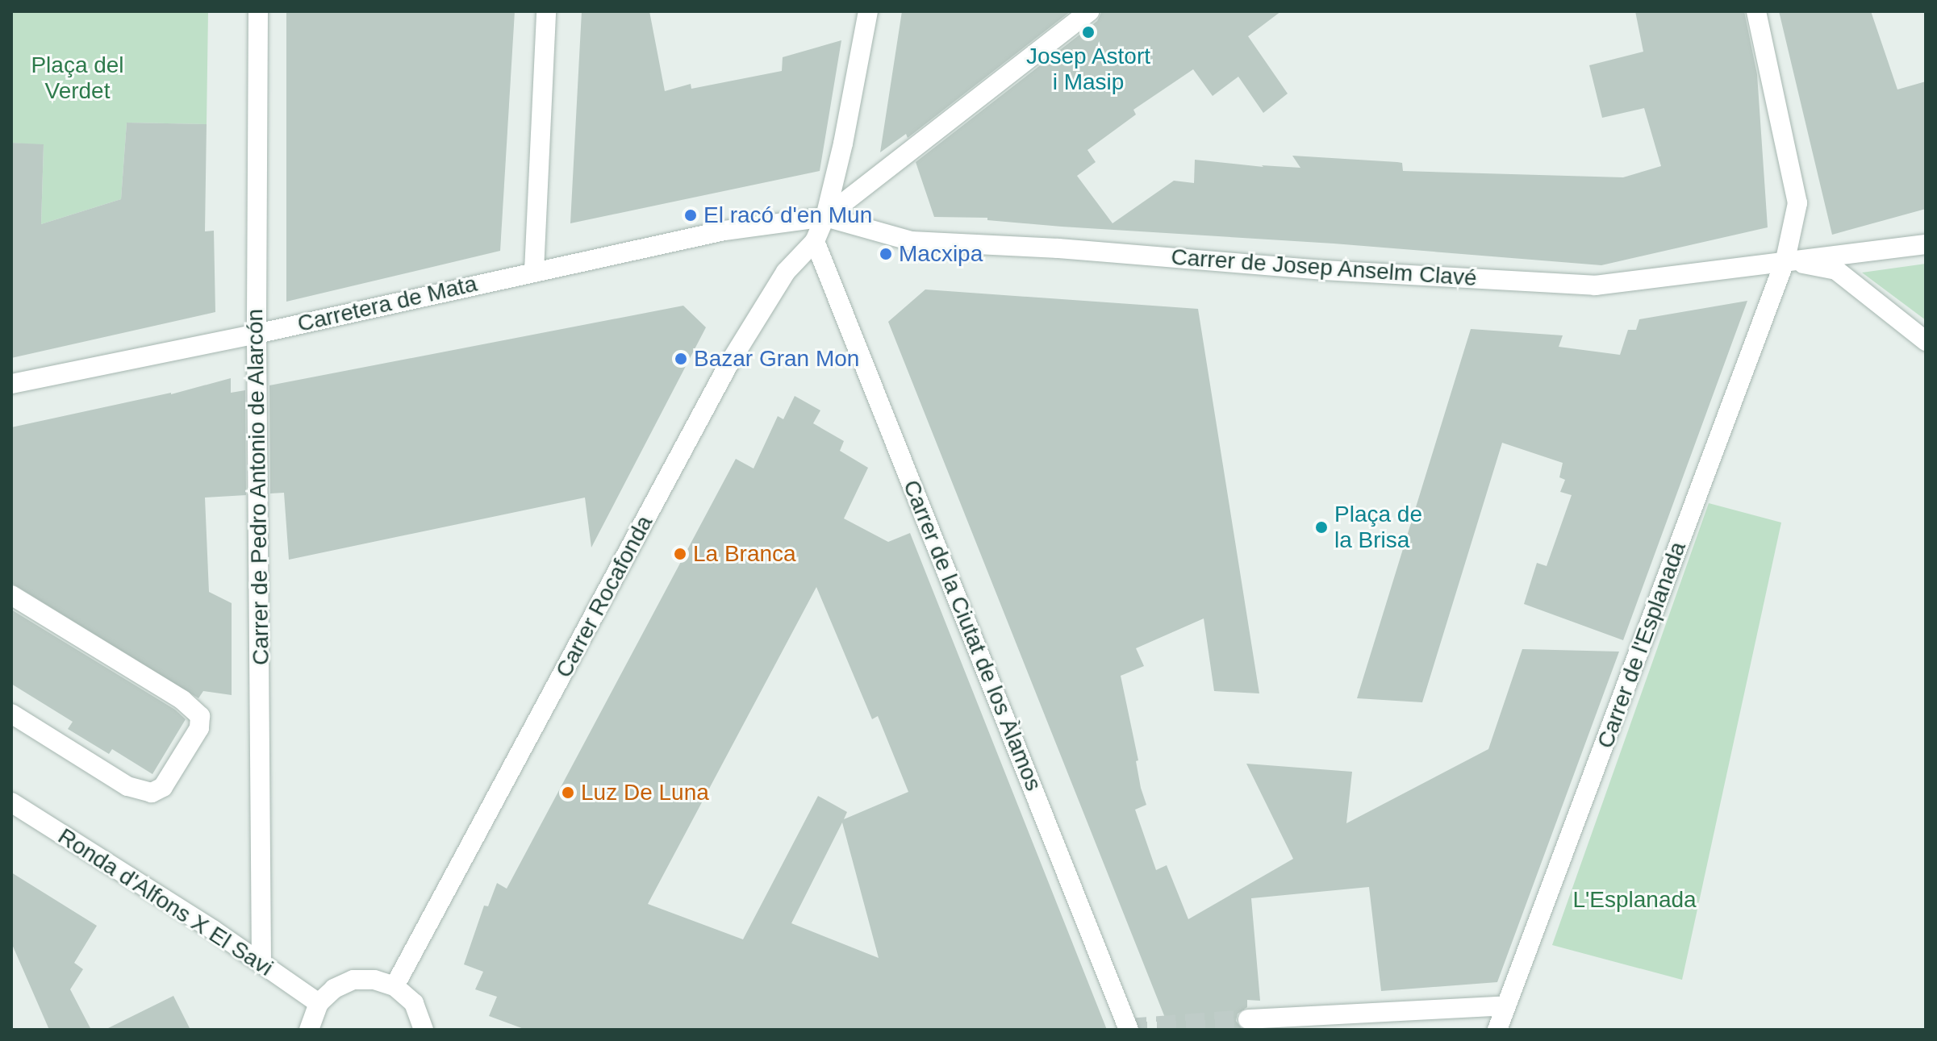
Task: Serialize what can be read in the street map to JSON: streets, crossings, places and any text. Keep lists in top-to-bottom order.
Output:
{
  "streets": {
    "street": [
      "Carrer de Josep Anselm Clavé",
      "Carretera de Mata",
      "Carrer de Pedro Antonio de Alarcón",
      "Carrer Rocafonda",
      "Carrer de la Ciutat de los Àlamos",
      "Carrer de l'Esplanada",
      "Ronda d'Alfons X El Savi"
    ]
  },
  "crossings": [
    ["Carrer de Josep Anselm Clavé", "Carretera de Mata"],
    ["Carrer de Josep Anselm Clavé", "Carrer Rocafonda"],
    ["Carrer de Josep Anselm Clavé", "Carrer de l'Esplanada"],
    ["Carretera de Mata", "Carrer de Pedro Antonio de Alarcón"],
    ["Carrer de Pedro Antonio de Alarcón", "Ronda d'Alfons X El Savi"],
    ["Carrer Rocafonda", "Carrer de la Ciutat de los Àlamos"]
  ],
  "parks": ["Plaça del Verdet", "L'Esplanada"],
  "places": [
    "Josep Astort i Masip",
    "El racó d'en Mun",
    "Macxipa",
    "Bazar Gran Mon",
    "Plaça de la Brisa",
    "La Branca",
    "Luz De Luna"
  ]
}
